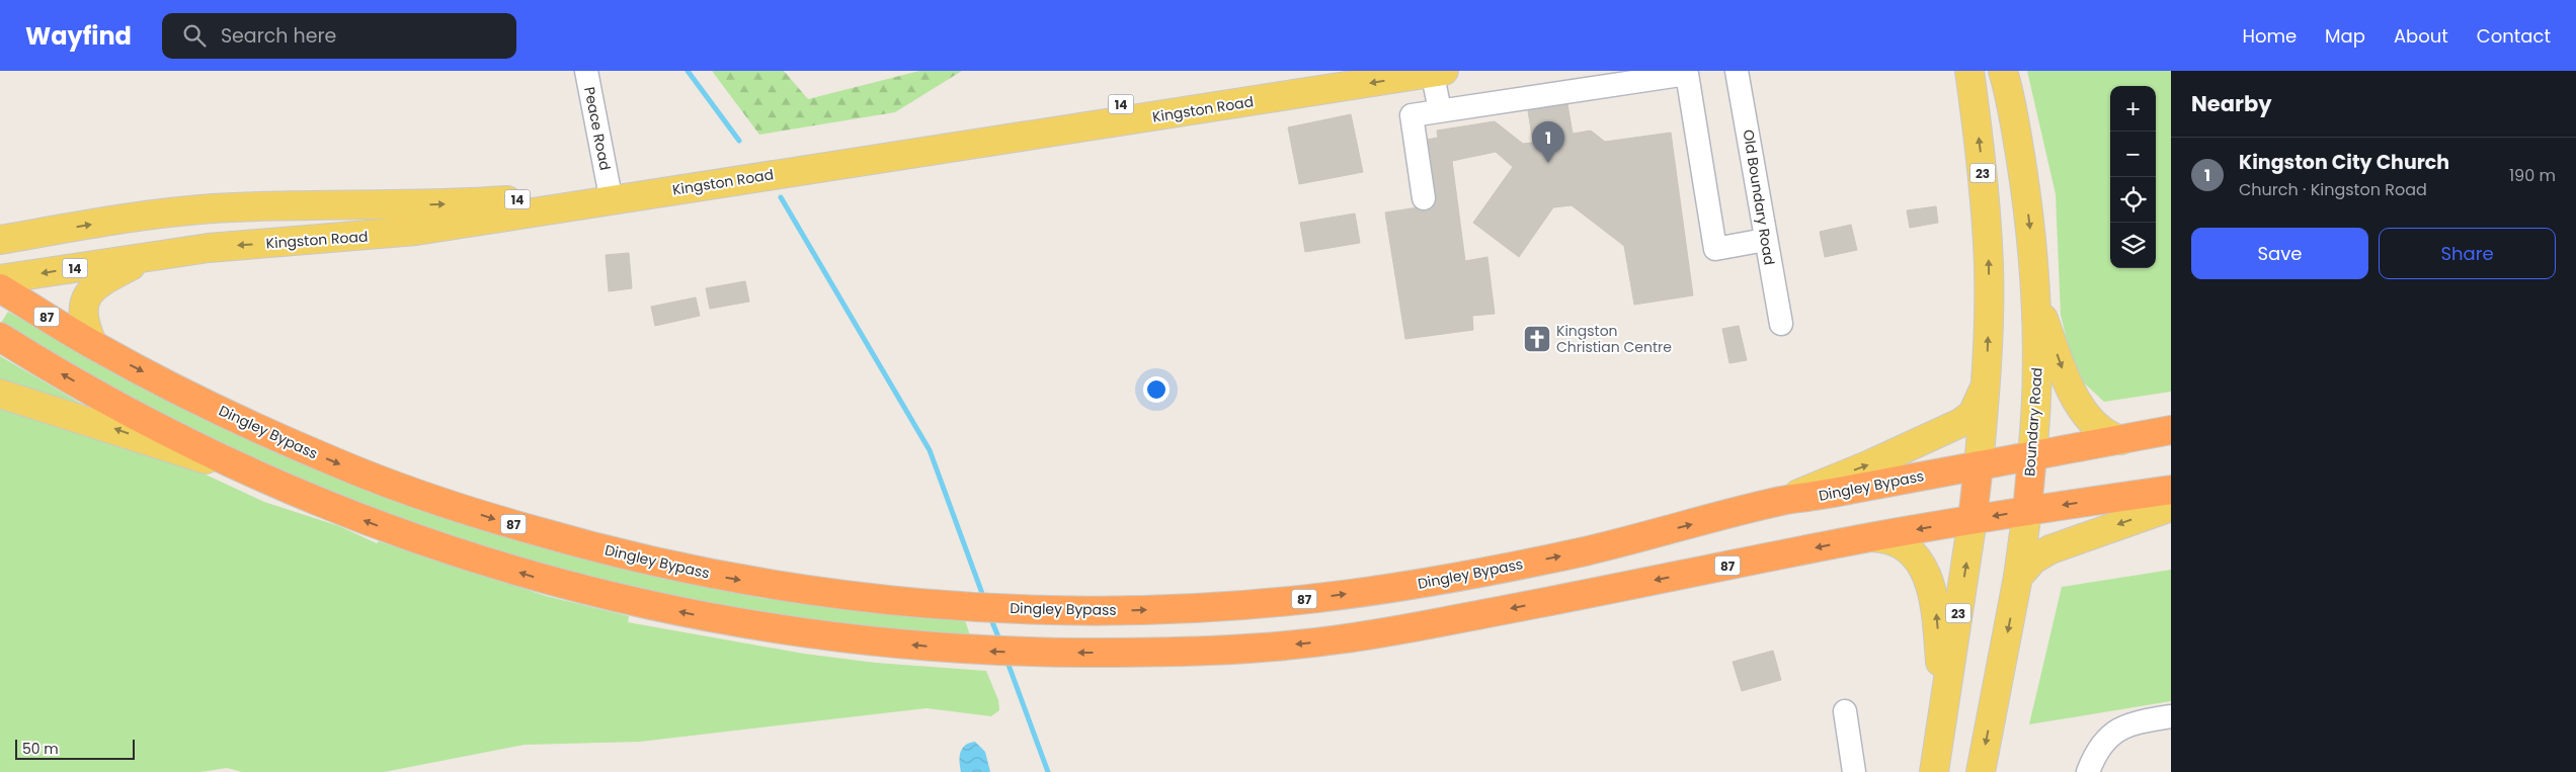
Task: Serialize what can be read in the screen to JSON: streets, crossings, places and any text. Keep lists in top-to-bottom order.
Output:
{
  "streets": {
    "highway": [
      "23",
      "87",
      "Boundary Road",
      "Dingley Bypass"
    ],
    "main road": ["14", "Kingston Road"],
    "street": ["Peace Road", "Old Boundary Road"]
  },
  "crossings": [
    ["Kingston Road", "Peace Road"],
    ["23", "87"],
    ["23", "Dingley Bypass"],
    ["87", "Boundary Road"],
    ["Boundary Road", "Dingley Bypass"]
  ],
  "places": {
    "church": ["Kingston Christian Centre"]
  },
  "scale_bar": "50 m",
  "page": {
    "header": "Wayfind",
    "search": "Search here",
    "nav": [
      "Home",
      "Map",
      "About",
      "Contact"
    ],
    "heading": "Nearby",
    "map_buttons": ["+", "−"],
    "pins": "1",
    "list": [
      {
        "mark": "1",
        "name": "Kingston City Church",
        "note": "Church · Kingston Road",
        "value": "190 m"
      }
    ],
    "buttons": ["Save", "Share"],
    "scale": "50 m"
  }
}
